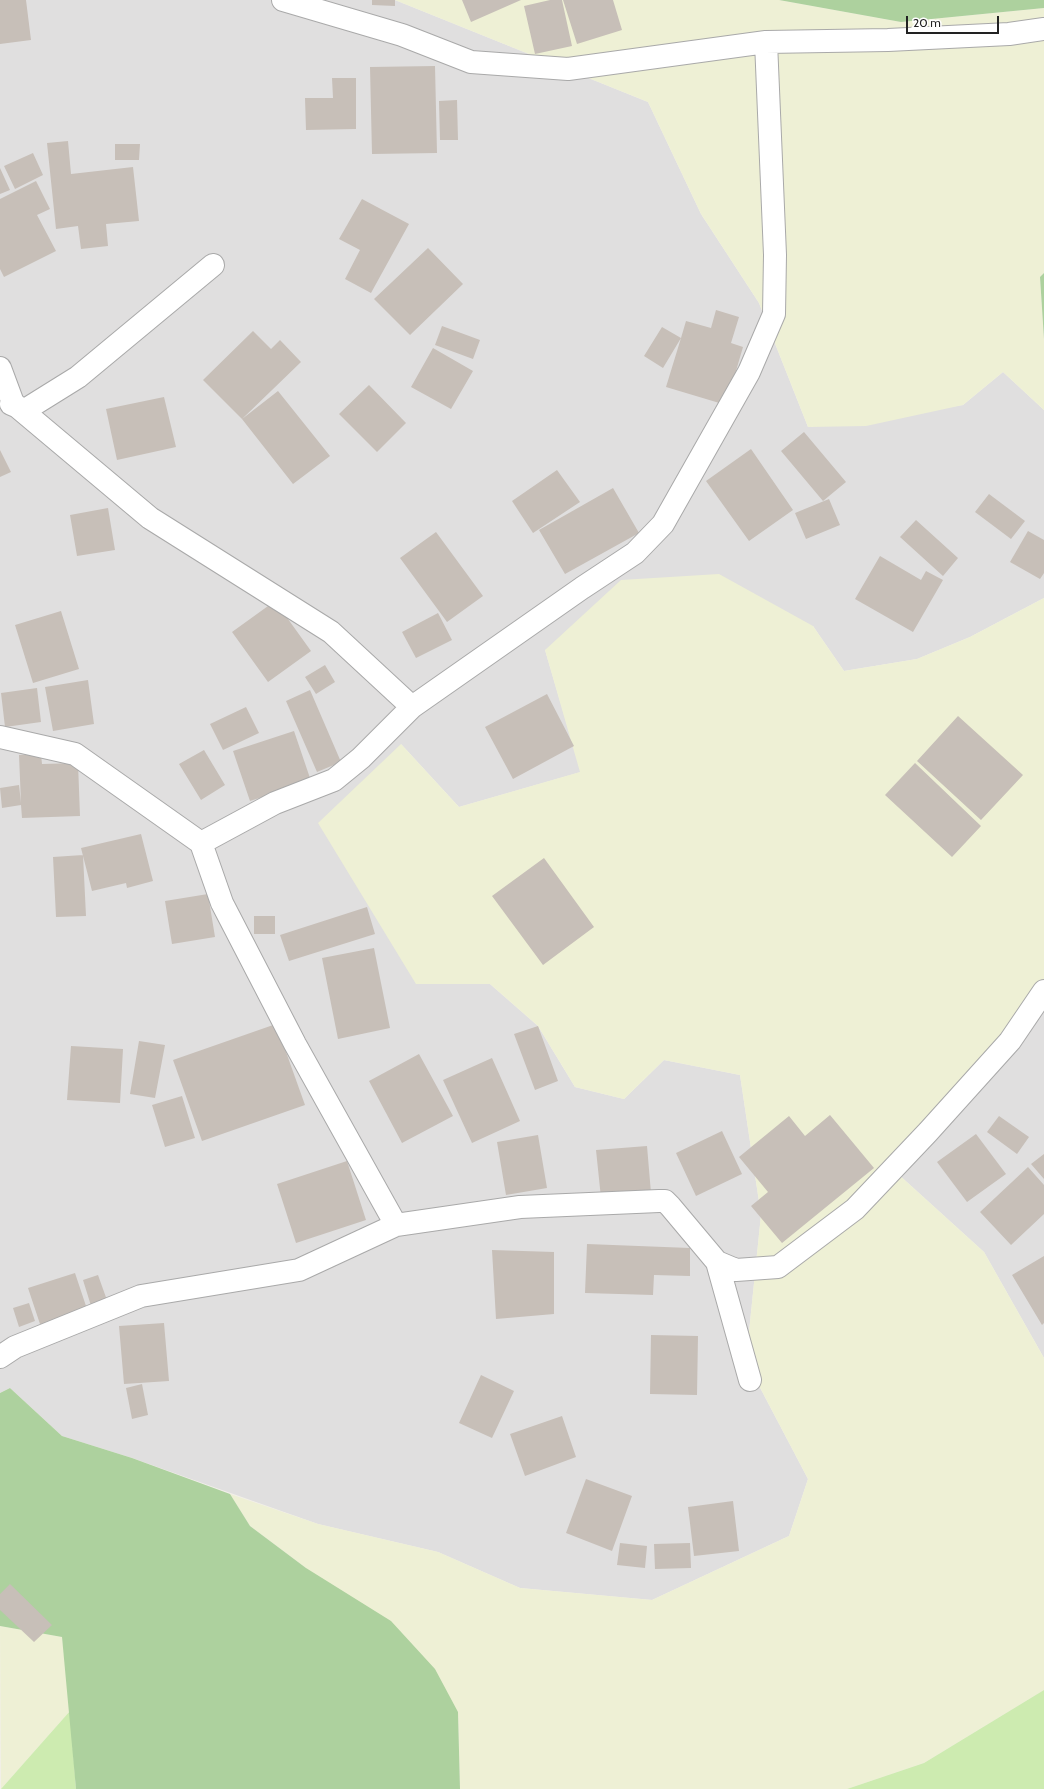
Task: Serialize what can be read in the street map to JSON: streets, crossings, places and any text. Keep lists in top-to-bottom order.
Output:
{
  "scale_bar": "20 m"
}
